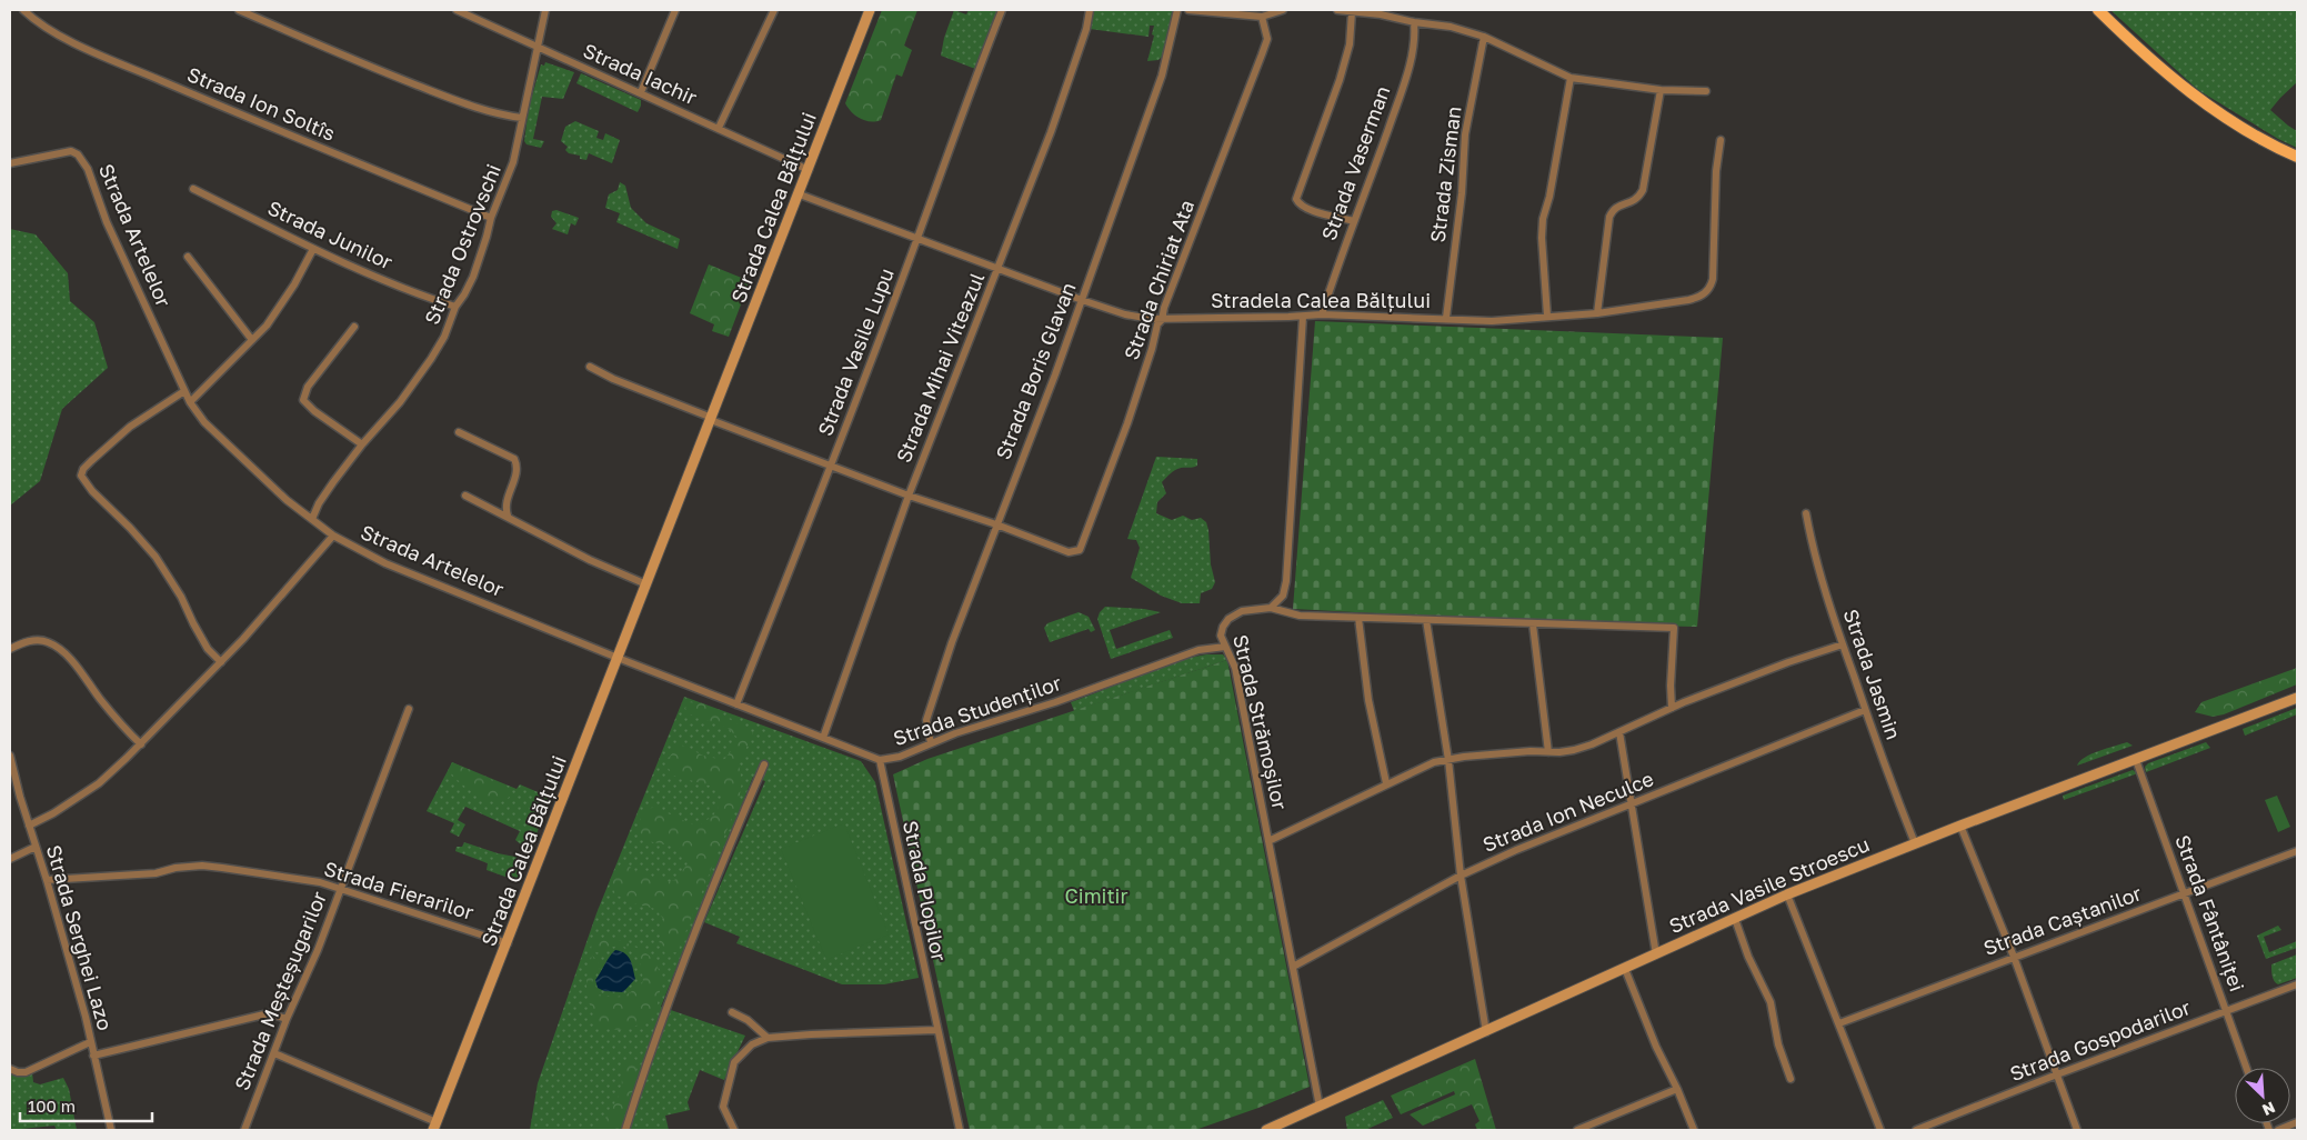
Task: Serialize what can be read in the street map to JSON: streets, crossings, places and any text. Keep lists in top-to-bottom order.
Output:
{
  "streets": {
    "main road": ["Strada Calea Bălțului", "Strada Vasile Stroescu"],
    "street": [
      "Strada Iachir",
      "Strada Ion Soltîs",
      "Strada Vaserman",
      "Strada Zisman",
      "Strada Artelelor",
      "Strada Junilor",
      "Strada Ostrovschi",
      "Strada Chiriat Ata",
      "Stradela Calea Bălțului",
      "Strada Vasile Lupu",
      "Strada Mihai Viteazul",
      "Strada Boris Glavan",
      "Strada Jasmin",
      "Strada Studenților",
      "Strada Strămoșilor",
      "Strada Ion Neculce",
      "Strada Fierarilor",
      "Strada Plopilor",
      "Strada Fântâniței",
      "Strada Caștanilor",
      "Strada Serghei Lazo",
      "Strada Meșteșugarilor",
      "Strada Gospodarilor"
    ]
  },
  "crossings": [
    ["Strada Iachir", "Strada Calea Bălțului"],
    ["Strada Iachir", "Strada Ostrovschi"],
    ["Strada Ion Soltîs", "Strada Ostrovschi"],
    ["Strada Vaserman", "Stradela Calea Bălțului"],
    ["Strada Zisman", "Stradela Calea Bălțului"],
    ["Strada Calea Bălțului", "Strada Artelelor"],
    ["Strada Calea Bălțului", "Stradela Calea Bălțului"],
    ["Strada Calea Bălțului", "Strada Studenților"],
    ["Strada Calea Bălțului", "Strada Fierarilor"],
    ["Strada Artelelor", "Strada Ostrovschi"],
    ["Strada Artelelor", "Strada Studenților"],
    ["Strada Junilor", "Strada Ostrovschi"],
    ["Strada Chiriat Ata", "Stradela Calea Bălțului"],
    ["Strada Chiriat Ata", "Strada Boris Glavan"],
    ["Stradela Calea Bălțului", "Strada Vasile Lupu"],
    ["Stradela Calea Bălțului", "Strada Mihai Viteazul"],
    ["Stradela Calea Bălțului", "Strada Boris Glavan"],
    ["Strada Vasile Lupu", "Strada Studenților"],
    ["Strada Mihai Viteazul", "Strada Studenților"],
    ["Strada Boris Glavan", "Strada Studenților"],
    ["Strada Jasmin", "Strada Ion Neculce"],
    ["Strada Jasmin", "Strada Vasile Stroescu"],
    ["Strada Studenților", "Strada Strămoșilor"],
    ["Strada Studenților", "Strada Plopilor"],
    ["Strada Strămoșilor", "Strada Ion Neculce"],
    ["Strada Strămoșilor", "Strada Vasile Stroescu"],
    ["Strada Vasile Stroescu", "Strada Fântâniței"],
    ["Strada Fierarilor", "Strada Serghei Lazo"],
    ["Strada Fierarilor", "Strada Meșteșugarilor"],
    ["Strada Fântâniței", "Strada Caștanilor"],
    ["Strada Fântâniței", "Strada Gospodarilor"]
  ],
  "parks": ["Cimitir"],
  "scale_bar": "100 m",
  "north": "bottom right"
}
